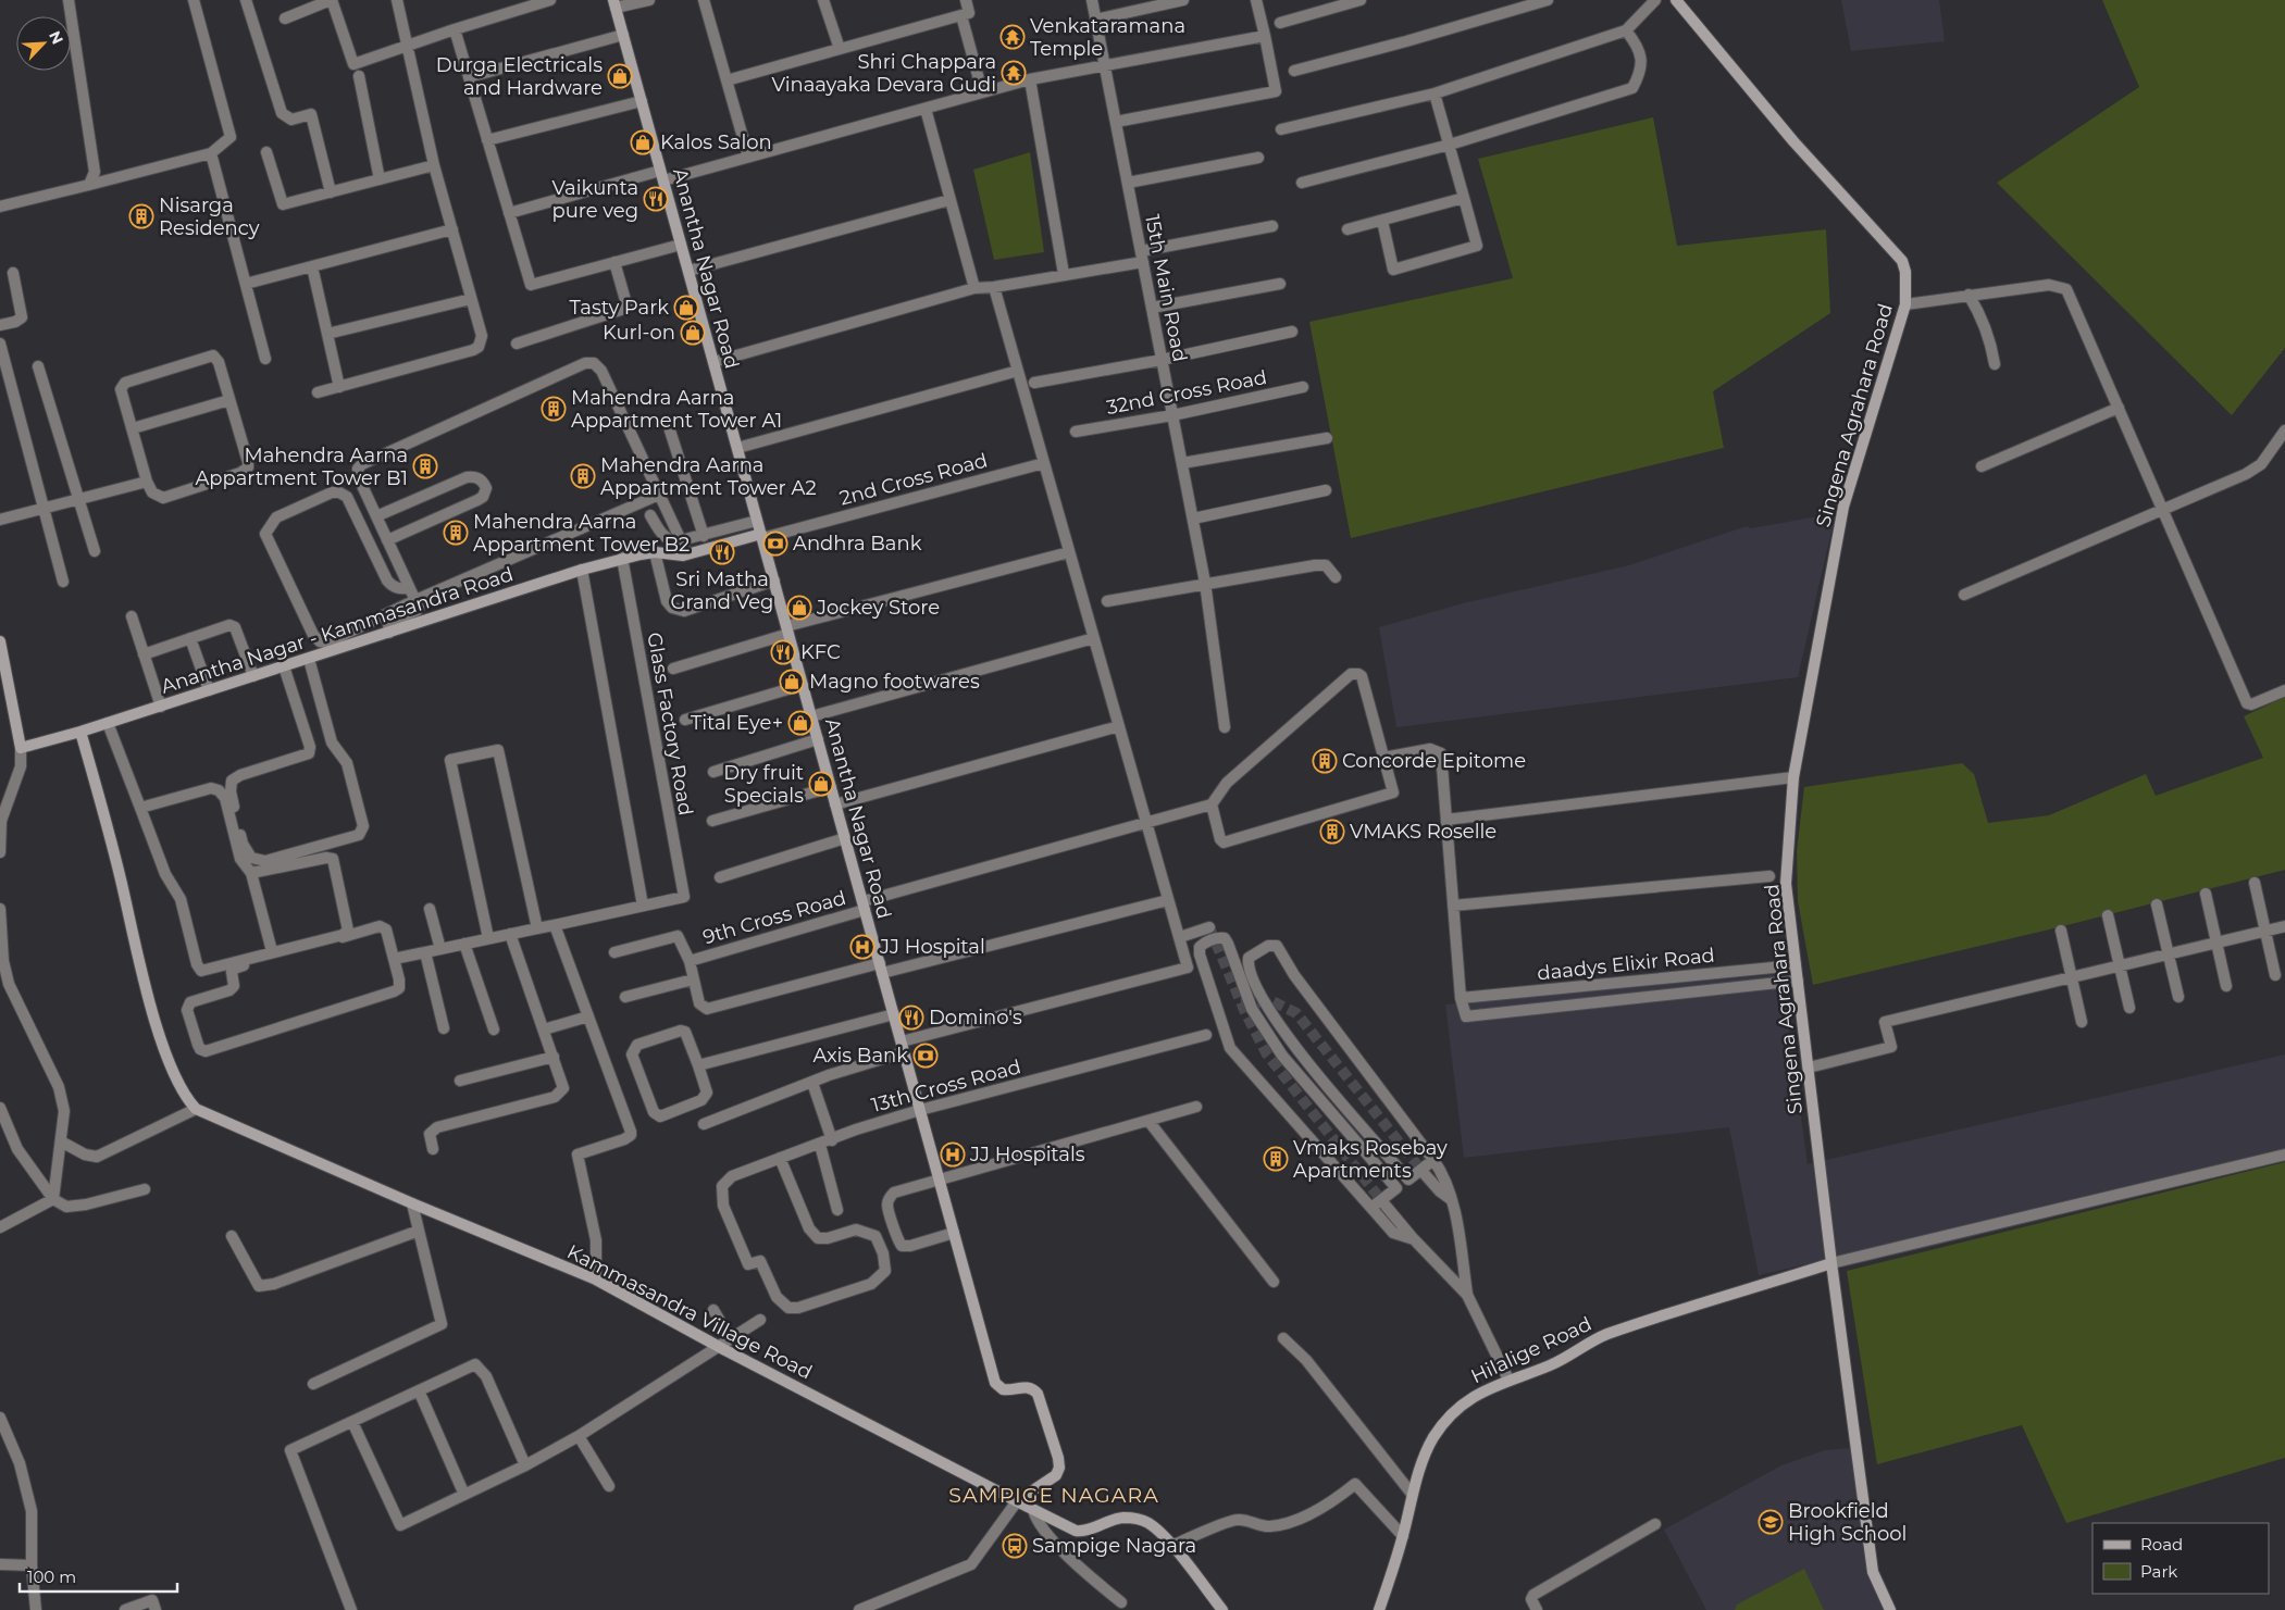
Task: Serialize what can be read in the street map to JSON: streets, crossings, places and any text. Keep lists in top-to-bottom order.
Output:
{
  "streets": {
    "street": [
      "Anantha Nagar Road",
      "15th Main Road",
      "32nd Cross Road",
      "Singena Agrahara Road",
      "2nd Cross Road",
      "Anantha Nagar - Kammasandra Road",
      "Glass Factory Road",
      "9th Cross Road",
      "daadys Elixir Road",
      "13th Cross Road",
      "Kammasandra Village Road",
      "Hilalige Road"
    ]
  },
  "crossings": [
    ["Anantha Nagar Road", "2nd Cross Road"],
    ["Anantha Nagar Road", "Anantha Nagar - Kammasandra Road"],
    ["Anantha Nagar Road", "9th Cross Road"],
    ["Anantha Nagar Road", "13th Cross Road"],
    ["Anantha Nagar Road", "Kammasandra Village Road"],
    ["15th Main Road", "32nd Cross Road"],
    ["Singena Agrahara Road", "daadys Elixir Road"],
    ["Singena Agrahara Road", "Hilalige Road"],
    ["2nd Cross Road", "Anantha Nagar - Kammasandra Road"],
    ["Anantha Nagar - Kammasandra Road", "Glass Factory Road"]
  ],
  "districts": ["SAMPIGE NAGARA"],
  "places": {
    "temple": ["Venkataramana Temple", "Shri Chappara Vinaayaka Devara Gudi"],
    "shop": [
      "Durga Electricals and Hardware",
      "Kalos Salon",
      "Tasty Park",
      "Kurl-on",
      "Jockey Store",
      "Magno footwares",
      "Tital Eye+",
      "Dry fruit Specials"
    ],
    "restaurant": [
      "Vaikunta pure veg",
      "Sri Matha Grand Veg",
      "KFC",
      "Domino's"
    ],
    "building": [
      "Nisarga Residency",
      "Mahendra Aarna Appartment Tower A1",
      "Mahendra Aarna Appartment Tower B1",
      "Mahendra Aarna Appartment Tower A2",
      "Mahendra Aarna Appartment Tower B2",
      "Concorde Epitome",
      "VMAKS Roselle",
      "Vmaks Rosebay Apartments"
    ],
    "bank": ["Andhra Bank", "Axis Bank"],
    "hospital": ["JJ Hospital", "JJ Hospitals"],
    "school or university": ["Brookfield High School"],
    "bus stop": ["Sampige Nagara"]
  },
  "legend": ["Road", "Park"],
  "scale_bar": "100 m",
  "north": "top right"
}
